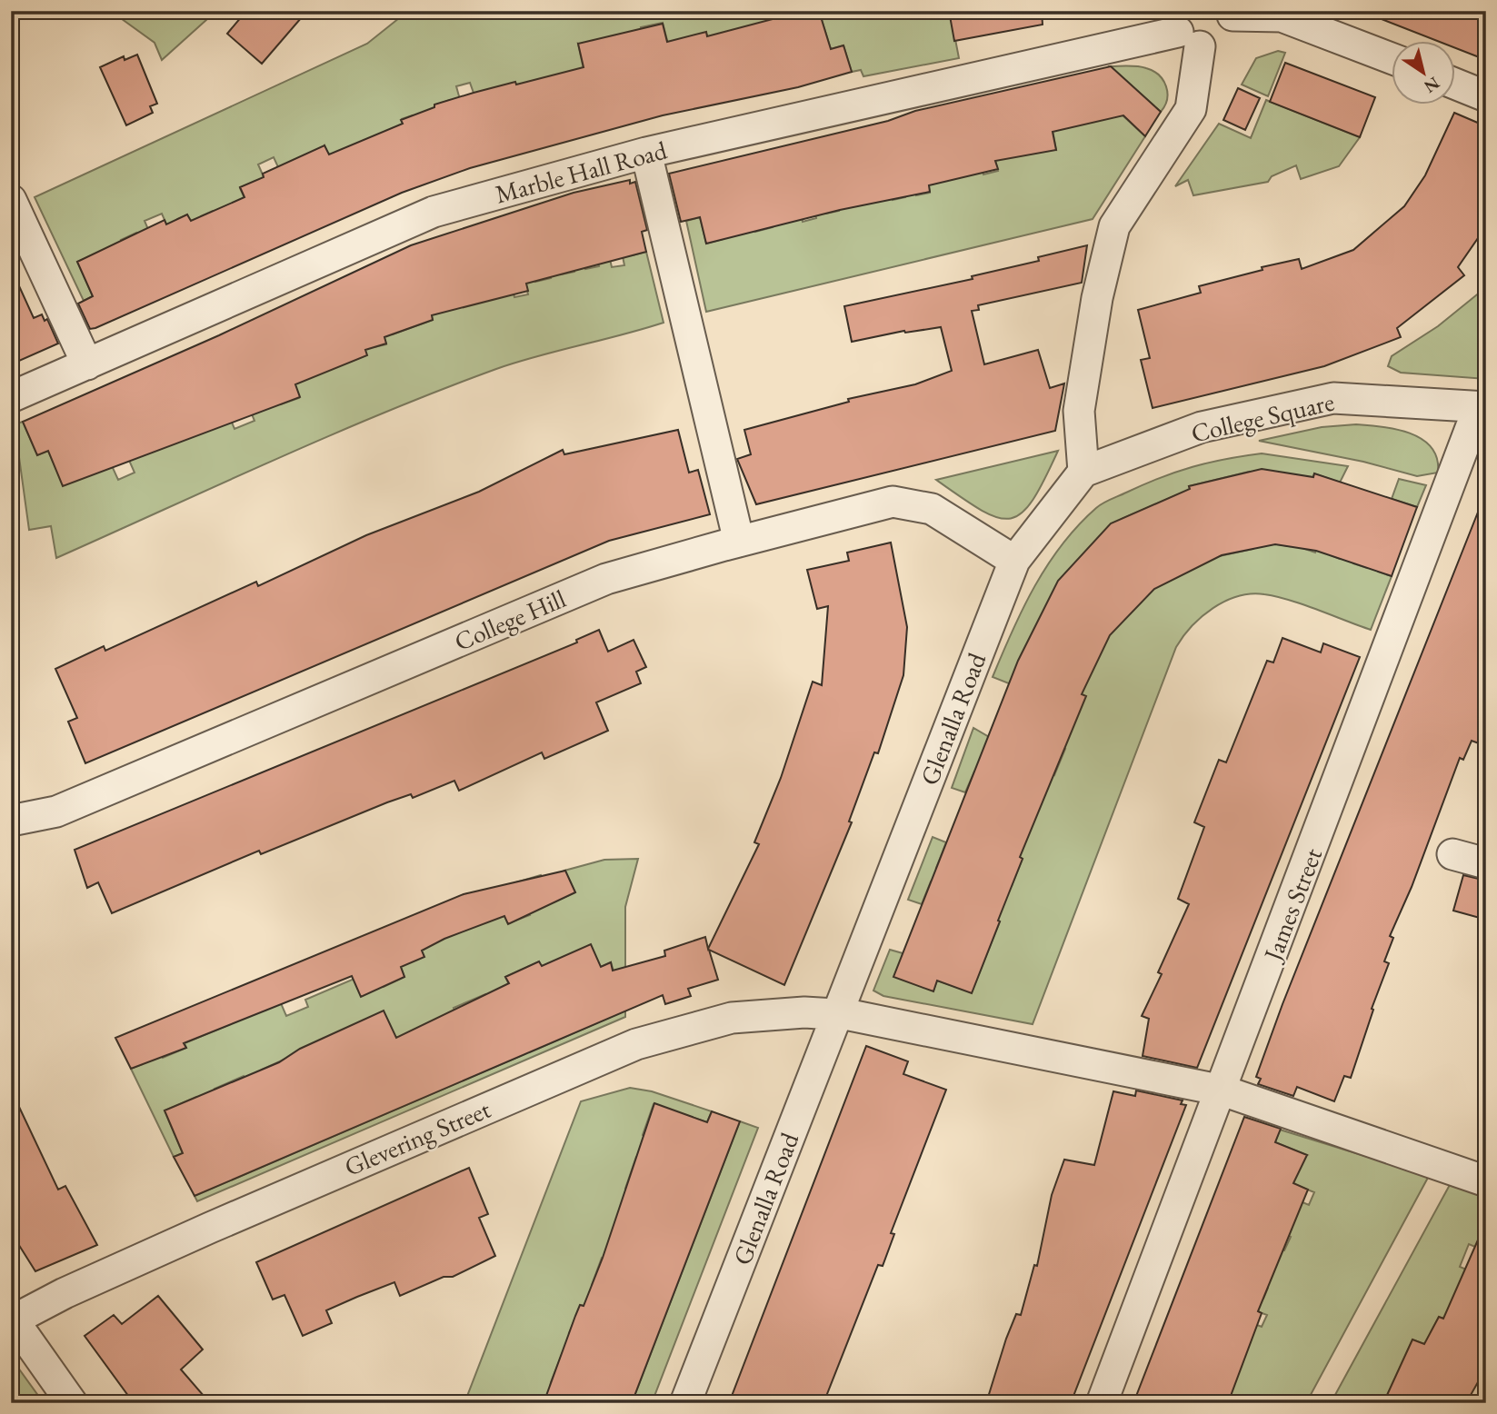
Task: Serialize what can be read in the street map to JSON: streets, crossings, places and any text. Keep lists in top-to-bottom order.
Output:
{
  "streets": {
    "street": [
      "Marble Hall Road",
      "College Square",
      "College Hill",
      "Glenalla Road",
      "James Street",
      "Glevering Street"
    ]
  },
  "crossings": [
    ["College Square", "Glenalla Road"],
    ["College Square", "James Street"],
    ["College Hill", "Glenalla Road"],
    ["Glenalla Road", "Glevering Street"],
    ["James Street", "Glevering Street"]
  ],
  "north": "bottom right"
}
